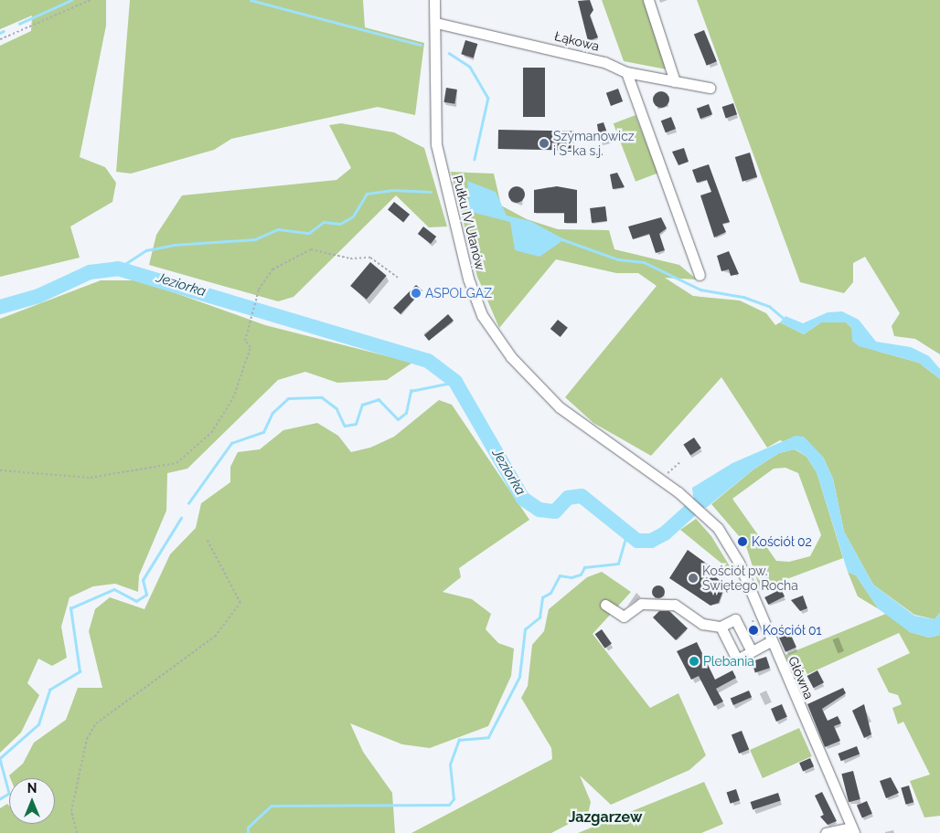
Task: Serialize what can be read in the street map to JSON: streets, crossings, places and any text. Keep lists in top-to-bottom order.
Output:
{
  "streets": {
    "street": ["Łąkowa", "Pułku IV Ułanów", "Główna"]
  },
  "crossings": [
    ["Łąkowa", "Pułku IV Ułanów"],
    ["Pułku IV Ułanów", "Główna"]
  ],
  "districts": ["Jazgarzew"],
  "water": ["Jeziorka"],
  "places": [
    "Szymanowicz i S-ka s.j.",
    "ASPOLGAZ",
    "Kościół 02",
    "Kościół pw. Świętego Rocha",
    "Kościół 01",
    "Plebania"
  ],
  "north": "top"
}
